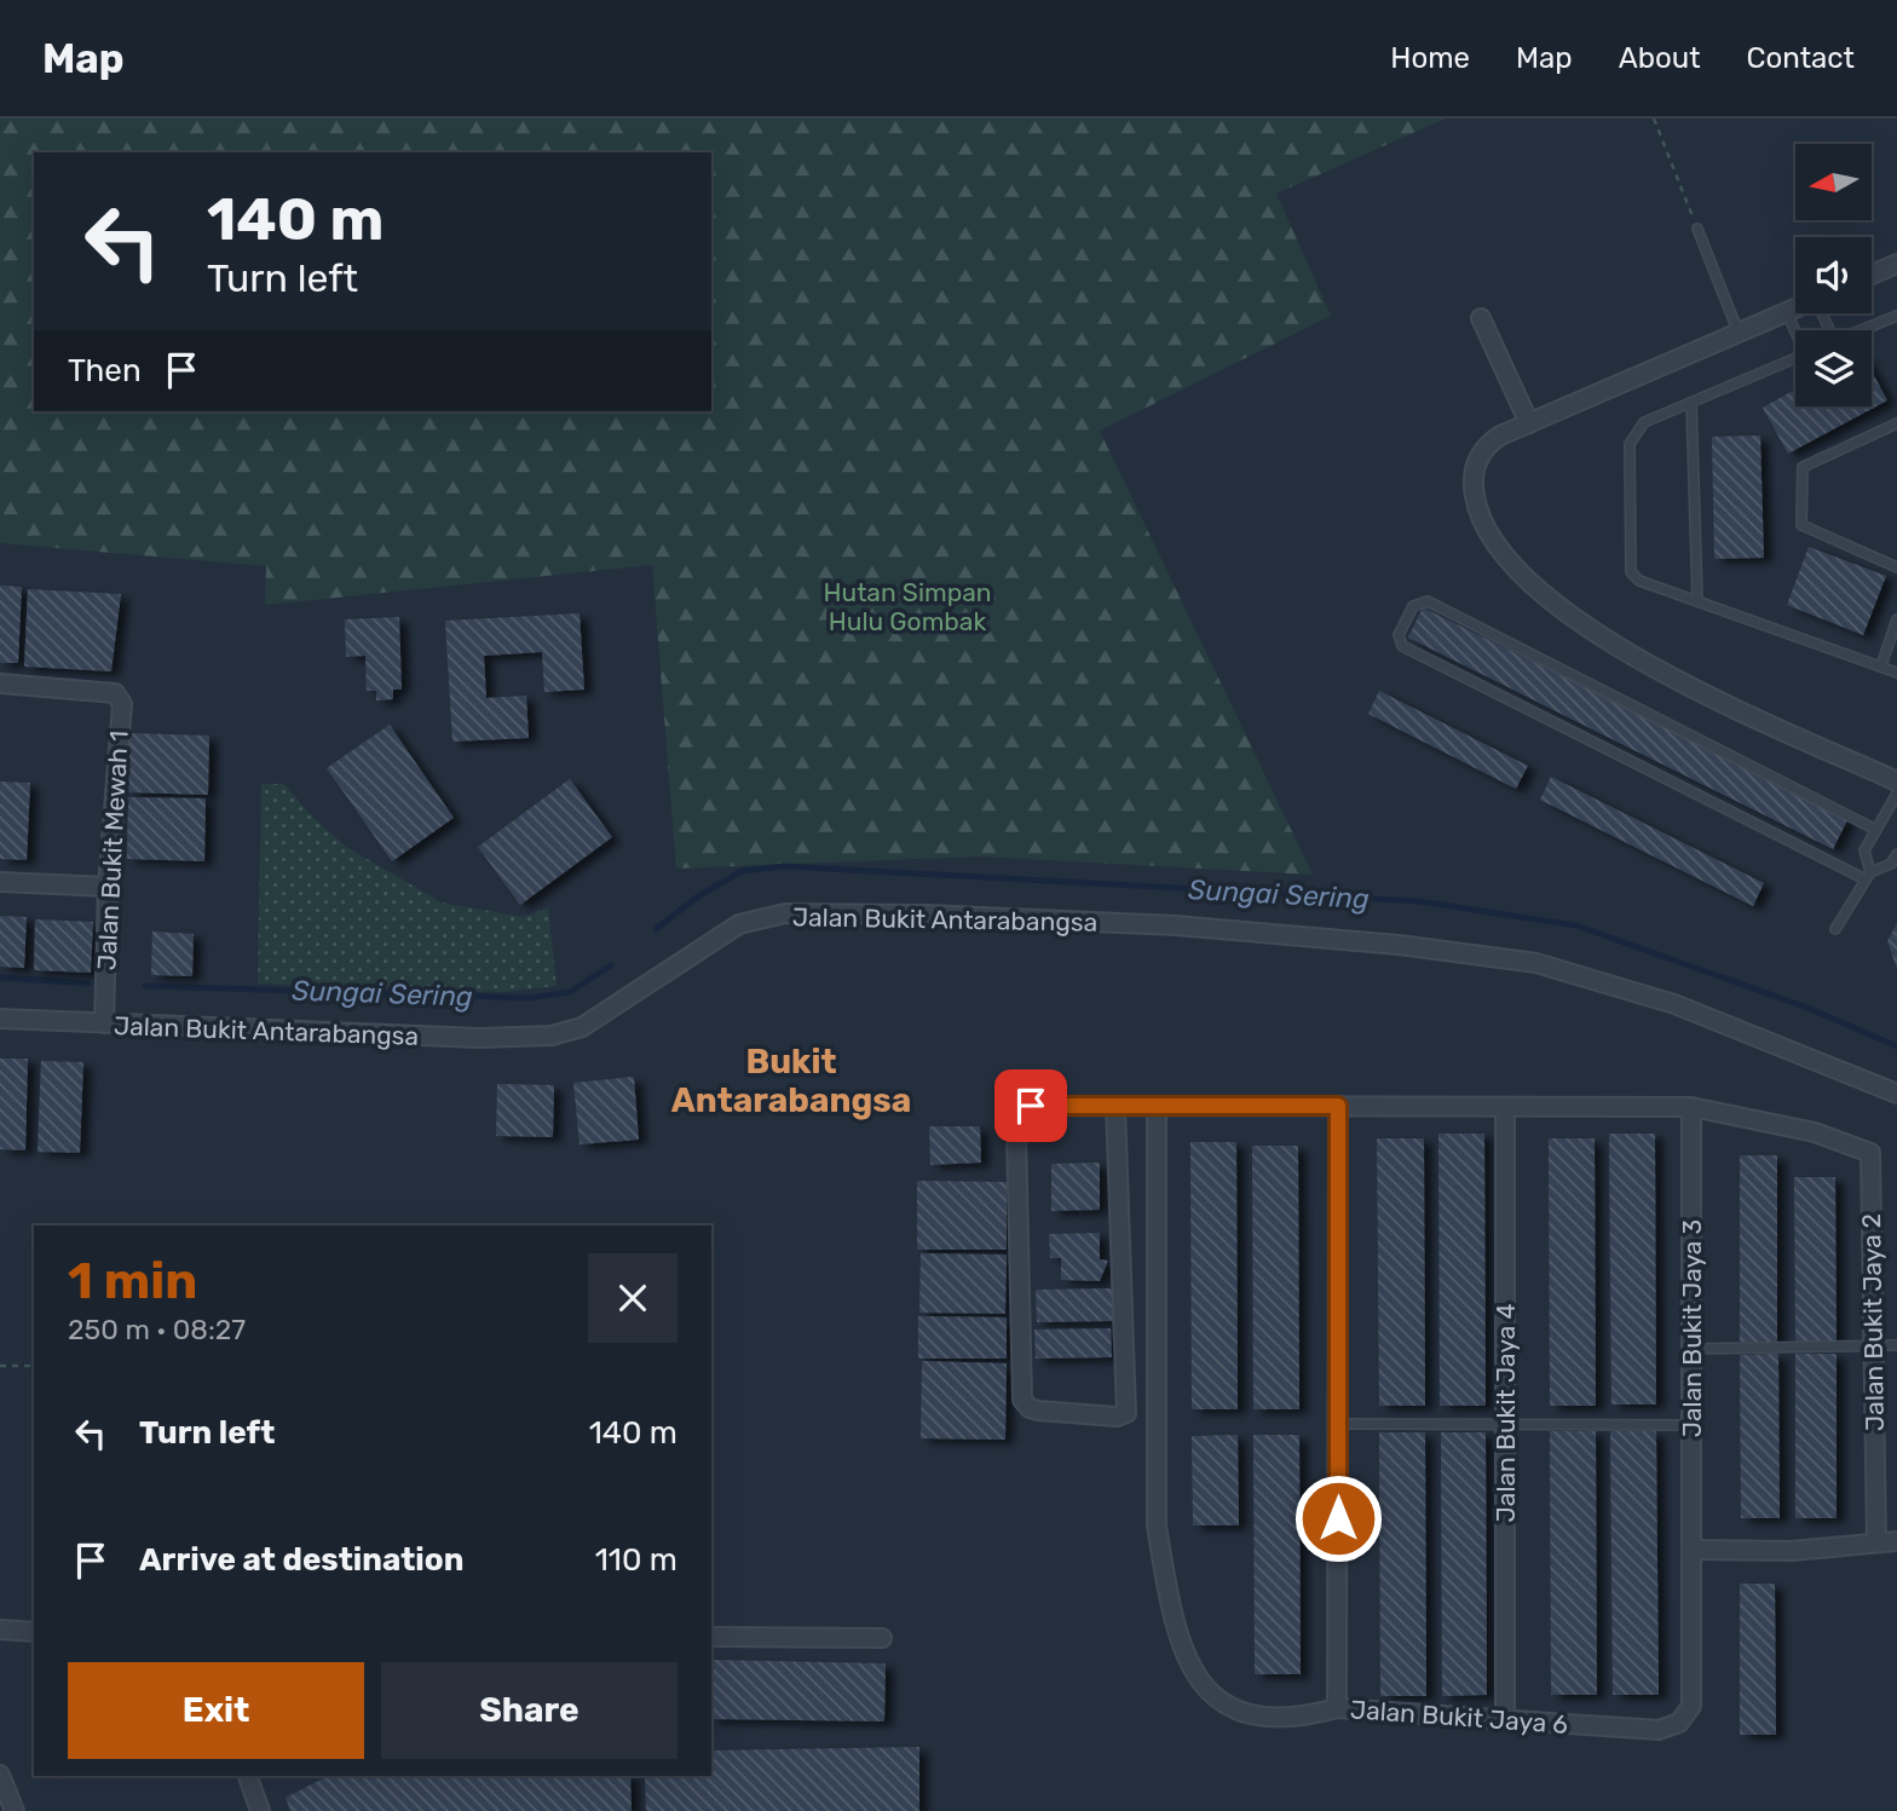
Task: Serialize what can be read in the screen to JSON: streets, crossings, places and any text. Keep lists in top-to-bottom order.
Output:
{
  "streets": {
    "street": [
      "Jalan Bukit Mewah 1",
      "Jalan Bukit Antarabangsa",
      "Jalan Bukit Jaya 2",
      "Jalan Bukit Jaya 3",
      "Jalan Bukit Jaya 4",
      "Jalan Bukit Jaya 6"
    ]
  },
  "crossings": [
    ["Jalan Bukit Mewah 1", "Jalan Bukit Antarabangsa"],
    ["Jalan Bukit Jaya 2", "Jalan Bukit Jaya 3"],
    ["Jalan Bukit Jaya 3", "Jalan Bukit Jaya 6"],
    ["Jalan Bukit Jaya 4", "Jalan Bukit Jaya 6"]
  ],
  "districts": ["Bukit Antarabangsa"],
  "water": ["Sungai Sering"],
  "parks": ["Hutan Simpan Hulu Gombak"],
  "north": "left",
  "page": {
    "header": "Map",
    "nav": [
      "Home",
      "Map",
      "About",
      "Contact"
    ],
    "turn": ["140 m", "Turn left"],
    "then": "Then",
    "heading": ["1 min", "250 m · 08:27"],
    "list": [
      {
        "name": "Turn left",
        "value": "140 m"
      },
      {
        "name": "Arrive at destination",
        "value": "110 m"
      }
    ],
    "buttons": ["Exit", "Share"]
  }
}
